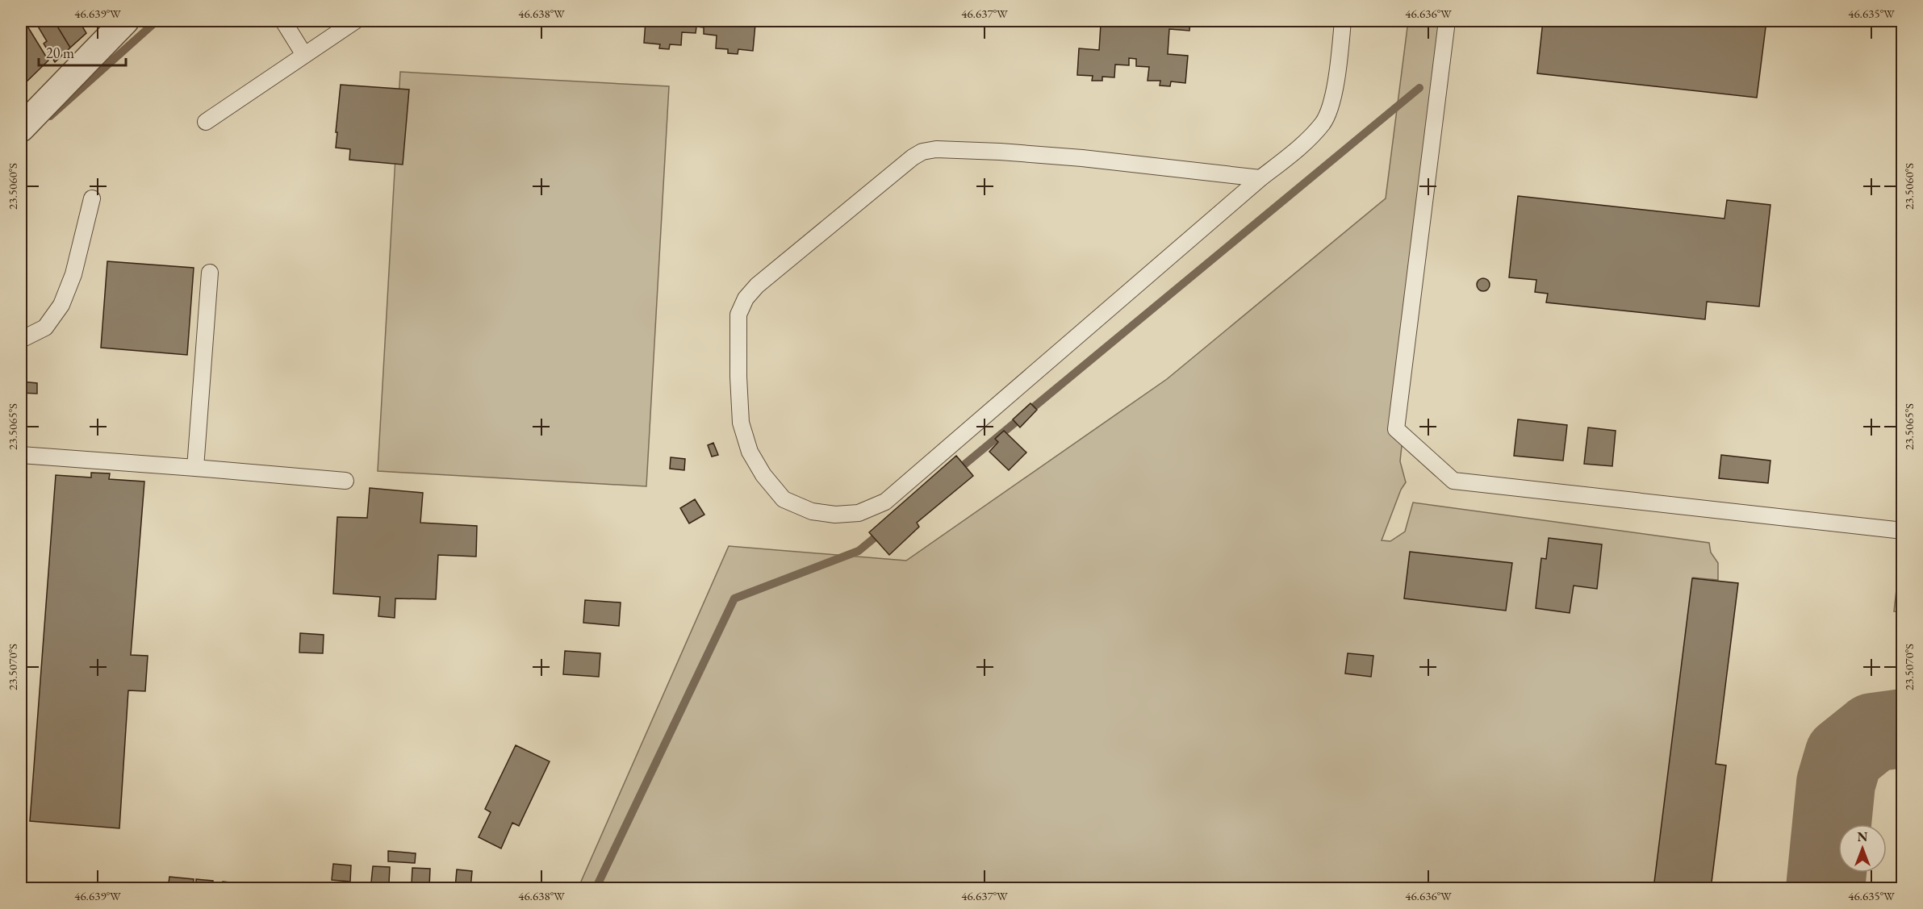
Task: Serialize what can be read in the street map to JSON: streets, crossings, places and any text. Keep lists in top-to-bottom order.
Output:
{
  "scale_bar": "20 m",
  "north": "top",
  "coordinates": [
    "46.639°W",
    "46.638°W",
    "46.637°W",
    "46.636°W",
    "46.635°W",
    "23.5060°S",
    "23.5065°S",
    "23.5070°S"
  ]
}
